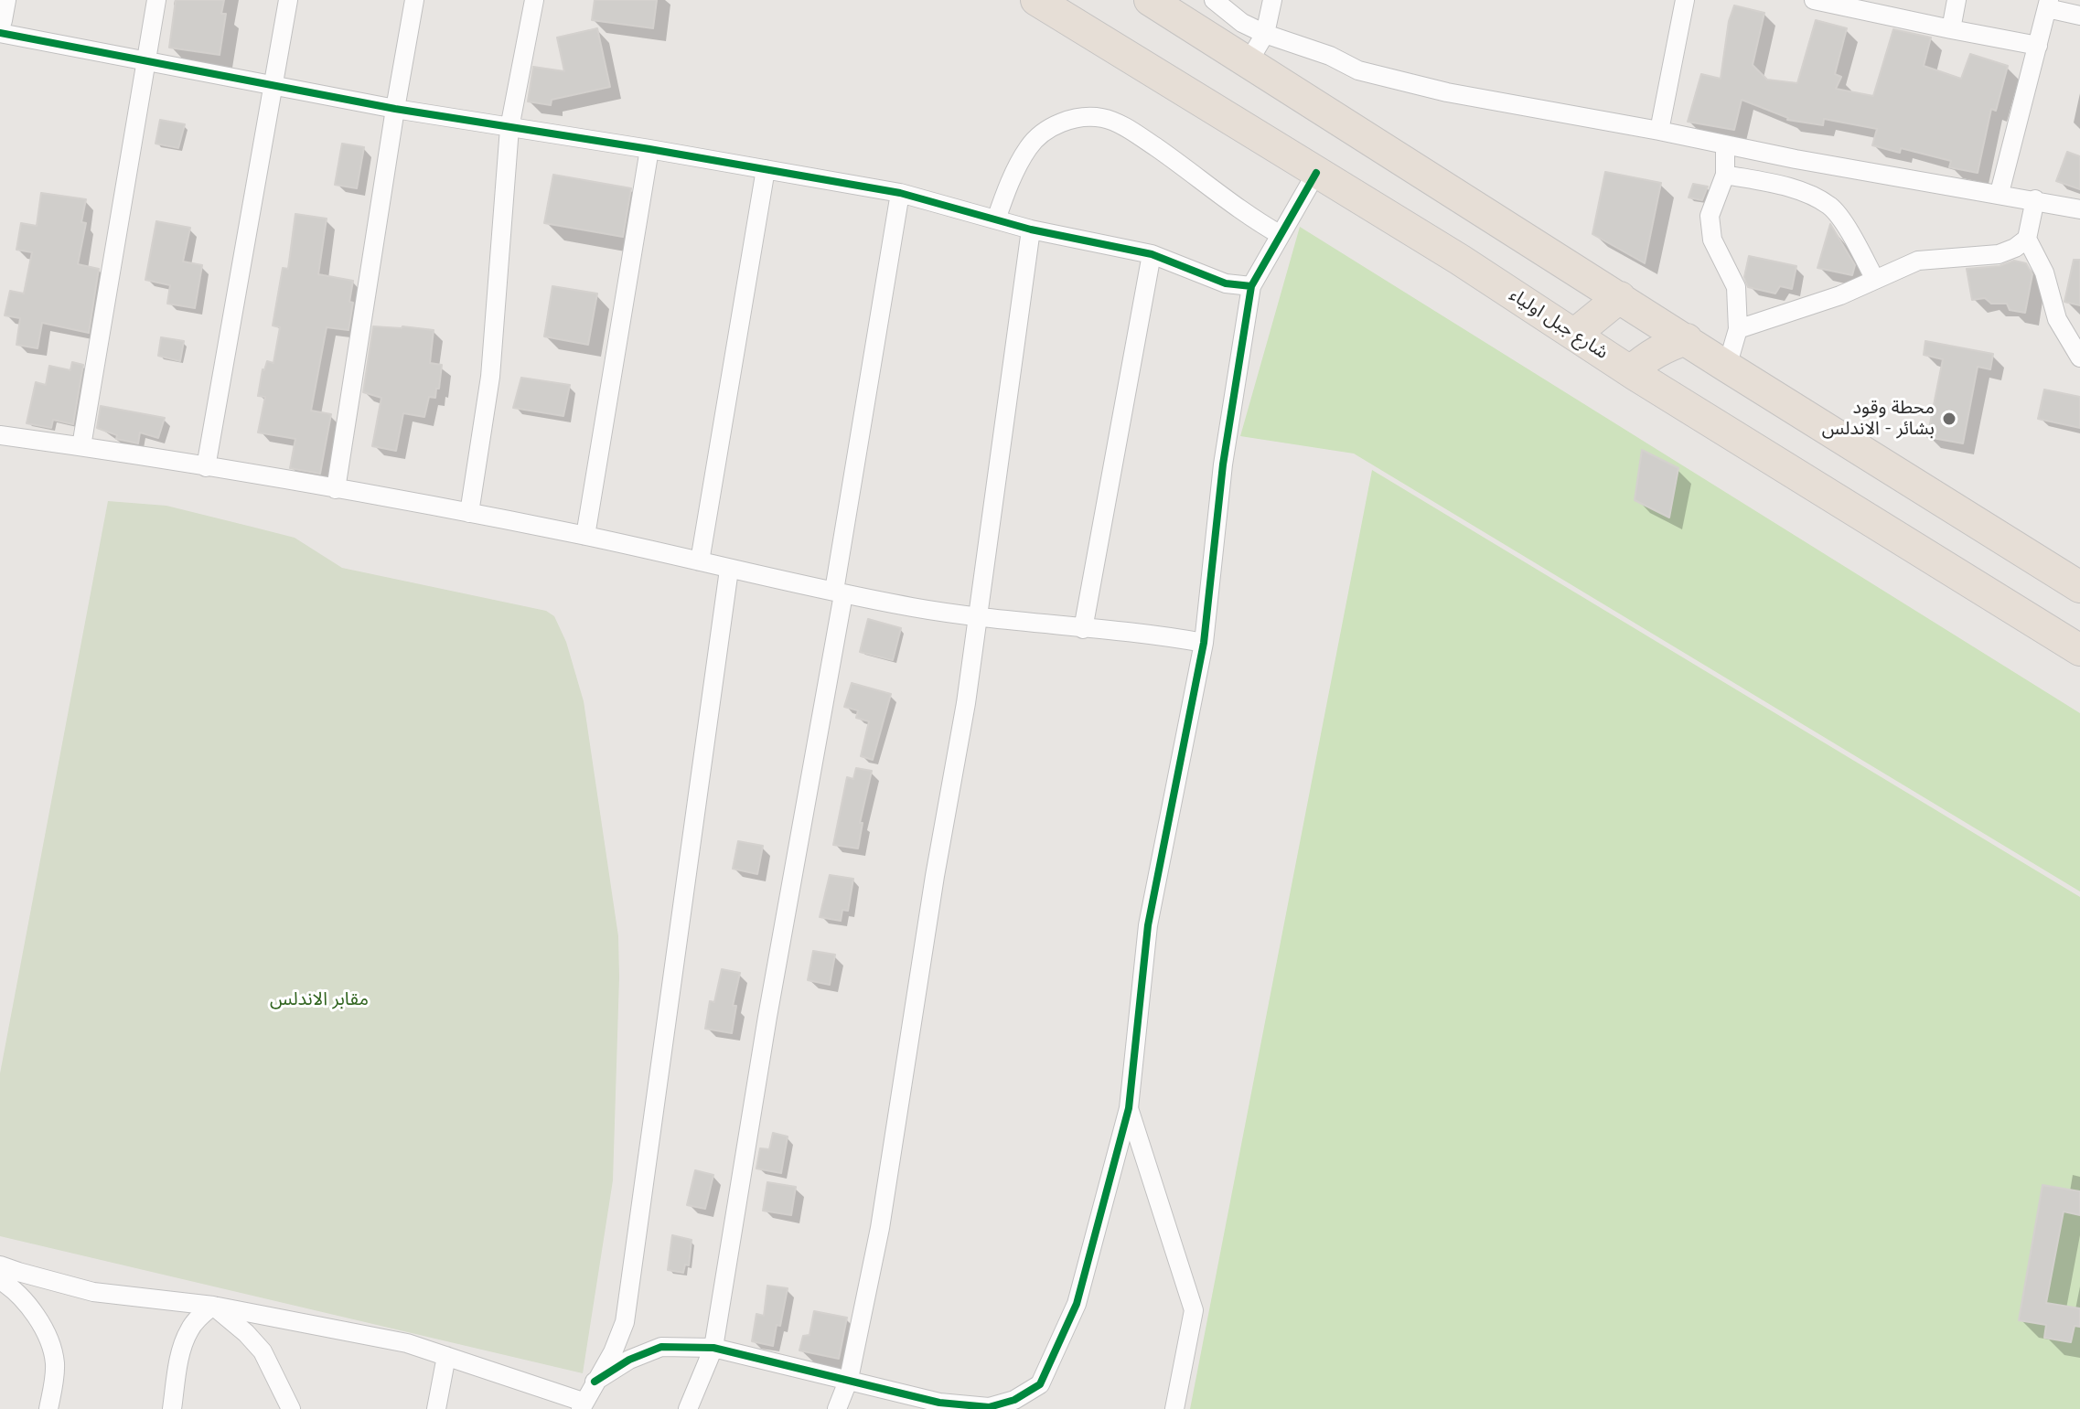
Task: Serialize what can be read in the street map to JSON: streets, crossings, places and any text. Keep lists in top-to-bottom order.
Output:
{
  "streets": {
    "highway": ["شارع جبل اولياء"]
  },
  "parks": ["مقابر الاندلس"],
  "places": ["محطة وقود بشائر - الاندلس"]
}
